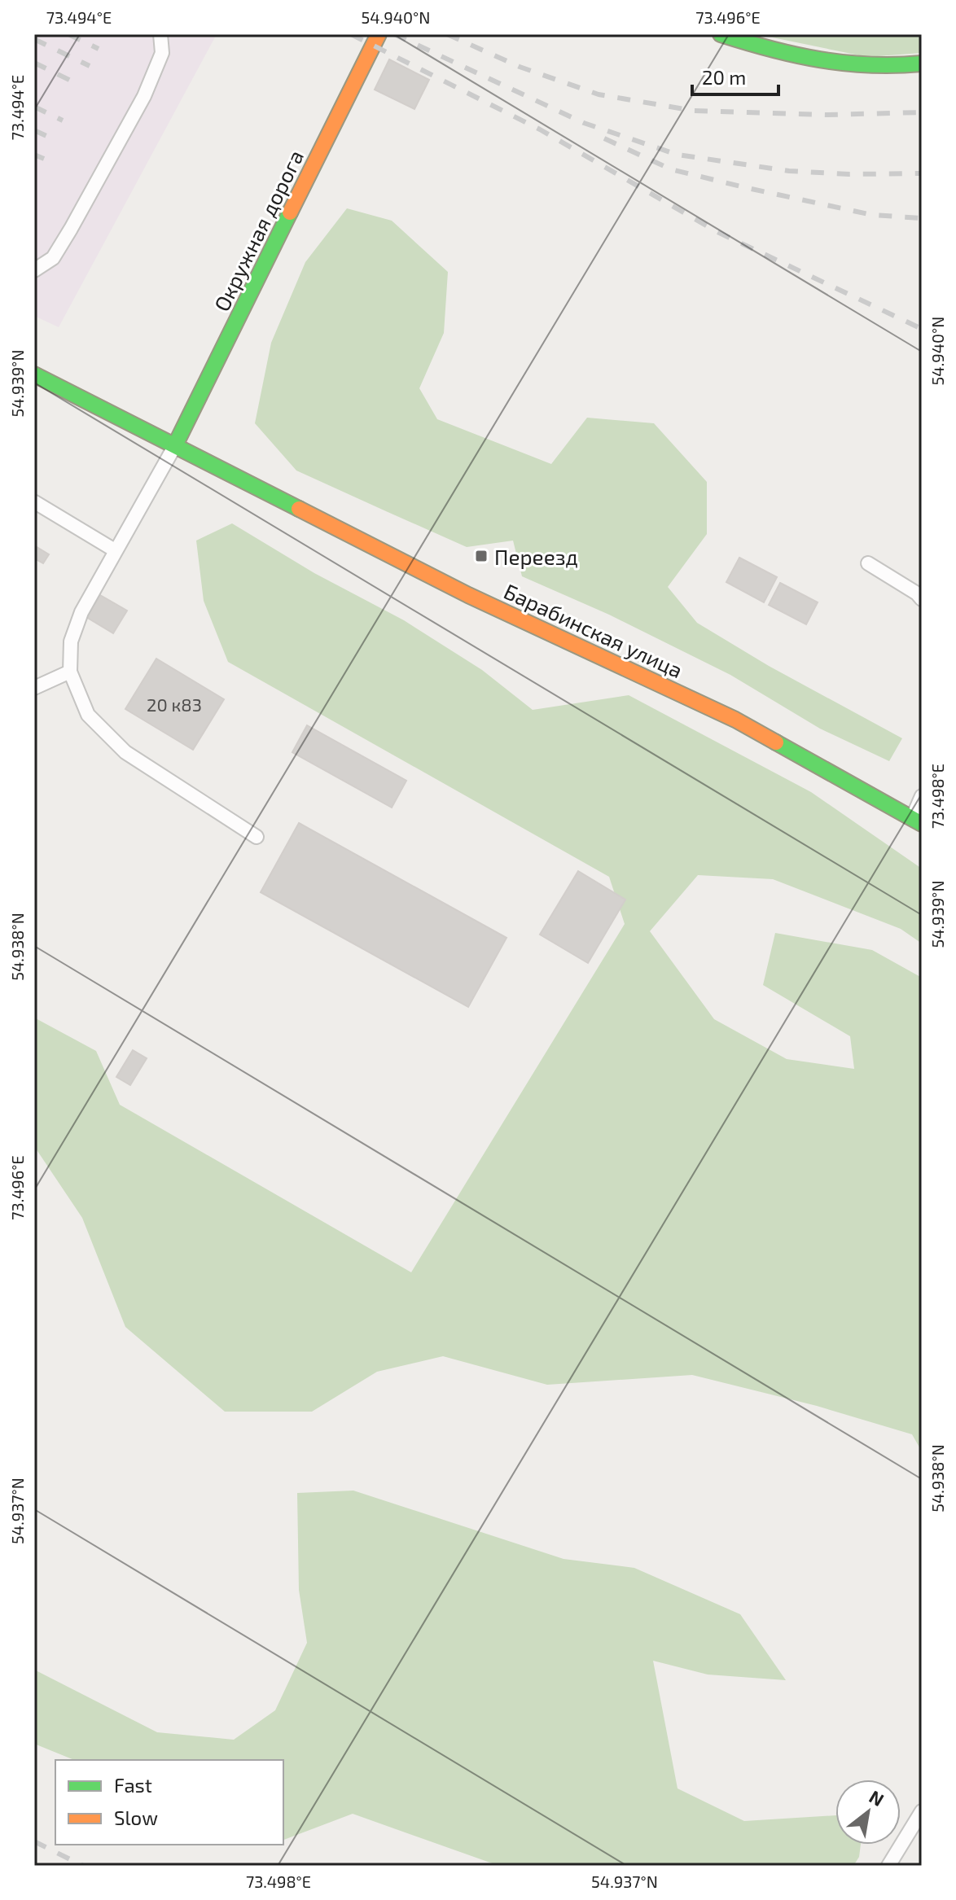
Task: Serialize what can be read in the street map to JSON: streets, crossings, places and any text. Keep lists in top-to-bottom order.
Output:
{
  "streets": {
    "street": ["Окружная дорога", "Барабинская улица"]
  },
  "crossings": [
    ["Окружная дорога", "Барабинская улица"]
  ],
  "places": {
    "transit": ["Переезд"]
  },
  "house_numbers": ["20 к83"],
  "legend": ["Fast", "Slow"],
  "scale_bar": "20 m",
  "north": "top right",
  "coordinates": [
    "73.494°E",
    "54.940°N",
    "73.496°E",
    "54.939°N",
    "73.498°E",
    "54.938°N",
    "54.937°N"
  ]
}
